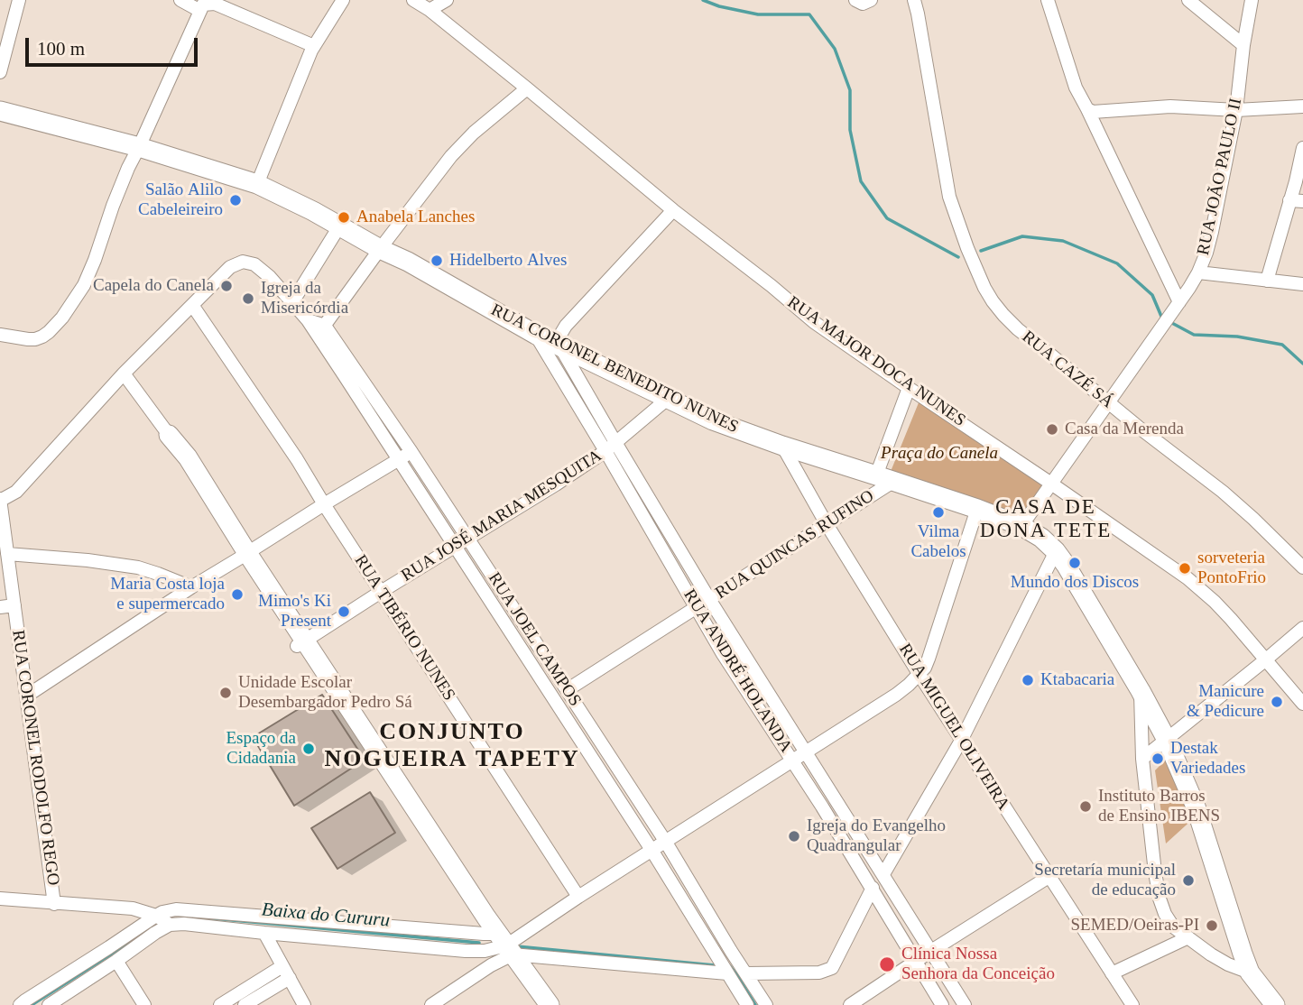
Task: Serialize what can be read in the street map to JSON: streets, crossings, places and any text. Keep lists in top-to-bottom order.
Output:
{
  "streets": {
    "street": [
      "RUA JOÃO PAULO II",
      "RUA MAJOR DOCA NUNES",
      "RUA CORONEL BENEDITO NUNES",
      "RUA CAZÉ SÁ",
      "RUA JOSÉ MARIA MESQUITA",
      "RUA QUINCAS RUFINO",
      "RUA TIBÉRIO NUNES",
      "RUA JOEL CAMPOS",
      "RUA ANDRÉ HOLANDA",
      "RUA MIGUEL OLIVEIRA",
      "RUA CORONEL RODOLFO REGO"
    ]
  },
  "crossings": [
    ["RUA JOÃO PAULO II", "RUA MAJOR DOCA NUNES"],
    ["RUA JOÃO PAULO II", "RUA CORONEL BENEDITO NUNES"],
    ["RUA JOÃO PAULO II", "RUA CAZÉ SÁ"],
    ["RUA CORONEL BENEDITO NUNES", "RUA JOSÉ MARIA MESQUITA"],
    ["RUA CORONEL BENEDITO NUNES", "RUA QUINCAS RUFINO"],
    ["RUA CORONEL BENEDITO NUNES", "RUA ANDRÉ HOLANDA"],
    ["RUA CORONEL BENEDITO NUNES", "RUA MIGUEL OLIVEIRA"],
    ["RUA JOSÉ MARIA MESQUITA", "RUA TIBÉRIO NUNES"],
    ["RUA JOSÉ MARIA MESQUITA", "RUA JOEL CAMPOS"],
    ["RUA JOSÉ MARIA MESQUITA", "RUA ANDRÉ HOLANDA"],
    ["RUA QUINCAS RUFINO", "RUA JOEL CAMPOS"],
    ["RUA QUINCAS RUFINO", "RUA ANDRÉ HOLANDA"],
    ["RUA QUINCAS RUFINO", "RUA MIGUEL OLIVEIRA"]
  ],
  "districts": ["CASA DE DONA TETE", "CONJUNTO NOGUEIRA TAPETY"],
  "water": ["Baixa do Cururu"],
  "parks": ["Praça do Canela"],
  "places": [
    "Salão Alilo Cabeleireiro",
    "Anabela Lanches",
    "Hidelberto Alves",
    "Capela do Canela",
    "Igreja da Misericórdia",
    "Casa da Merenda",
    "Vilma Cabelos",
    "Mundo dos Discos",
    "sorveteria PontoFrio",
    "Maria Costa loja e supermercado",
    "Mimo's Ki Present",
    "Ktabacaria",
    "Unidade Escolar Desembargador Pedro Sá",
    "Manicure & Pedicure",
    "Espaço da Cidadania",
    "Destak Variedades",
    "Instituto Barros de Ensino IBENS",
    "Igreja do Evangelho Quadrangular",
    "Secretaría municipal de educação",
    "SEMED/Oeiras-PI",
    "Clínica Nossa Senhora da Conceição"
  ],
  "scale_bar": "100 m"
}
